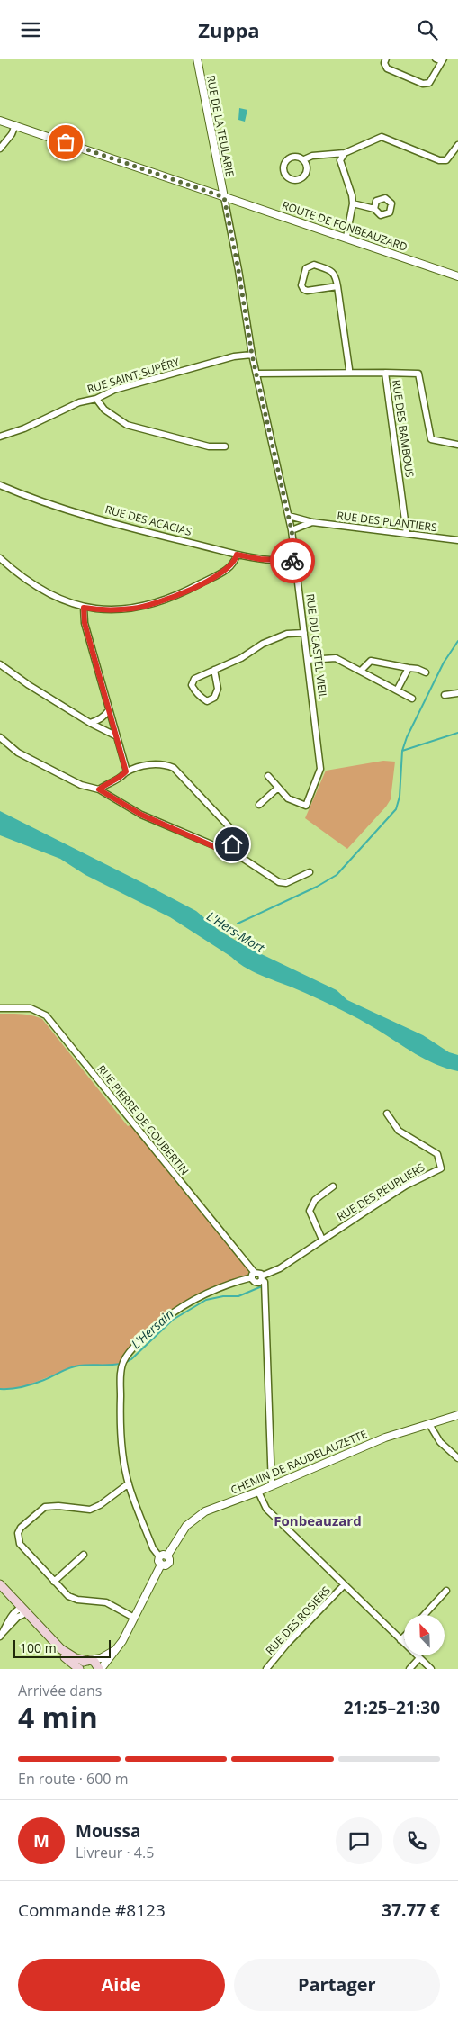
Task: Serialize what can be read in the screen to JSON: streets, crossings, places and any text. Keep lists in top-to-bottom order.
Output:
{
  "streets": {
    "street": [
      "RUE DE LA TEULARIE",
      "ROUTE DE FONBEAUZARD",
      "RUE SAINT-SUPÉRY",
      "RUE DES BAMBOUS",
      "RUE DES ACACIAS",
      "RUE DES PLANTIERS",
      "RUE DU CASTEL VIEIL",
      "RUE PIERRE DE COUBERTIN",
      "RUE DES PEUPLIERS",
      "CHEMIN DE RAUDELAUZETTE",
      "RUE DES ROSIERS"
    ]
  },
  "crossings": [
    ["RUE DE LA TEULARIE", "ROUTE DE FONBEAUZARD"],
    ["RUE DE LA TEULARIE", "RUE DU CASTEL VIEIL"],
    ["ROUTE DE FONBEAUZARD", "RUE DU CASTEL VIEIL"],
    ["RUE SAINT-SUPÉRY", "RUE DU CASTEL VIEIL"],
    ["RUE DES BAMBOUS", "RUE DES PLANTIERS"],
    ["RUE DES BAMBOUS", "RUE DU CASTEL VIEIL"],
    ["RUE DES ACACIAS", "RUE DU CASTEL VIEIL"],
    ["RUE DES PLANTIERS", "RUE DU CASTEL VIEIL"]
  ],
  "districts": ["Fonbeauzard"],
  "water": ["L'Hers-Mort", "L'Hersain"],
  "scale_bar": "100 m",
  "north": "top left",
  "page": {
    "header": "Zuppa",
    "scale": "100 m",
    "heading": ["4 min", "Arrivée dans", "21:25–21:30"],
    "panel": [
      "Moussa",
      "Livreur · 4.5",
      "Commande #8123",
      "37.77 €"
    ],
    "bar": "En route · 600 m",
    "round": "M",
    "buttons": ["Aide", "Partager"]
  }
}
